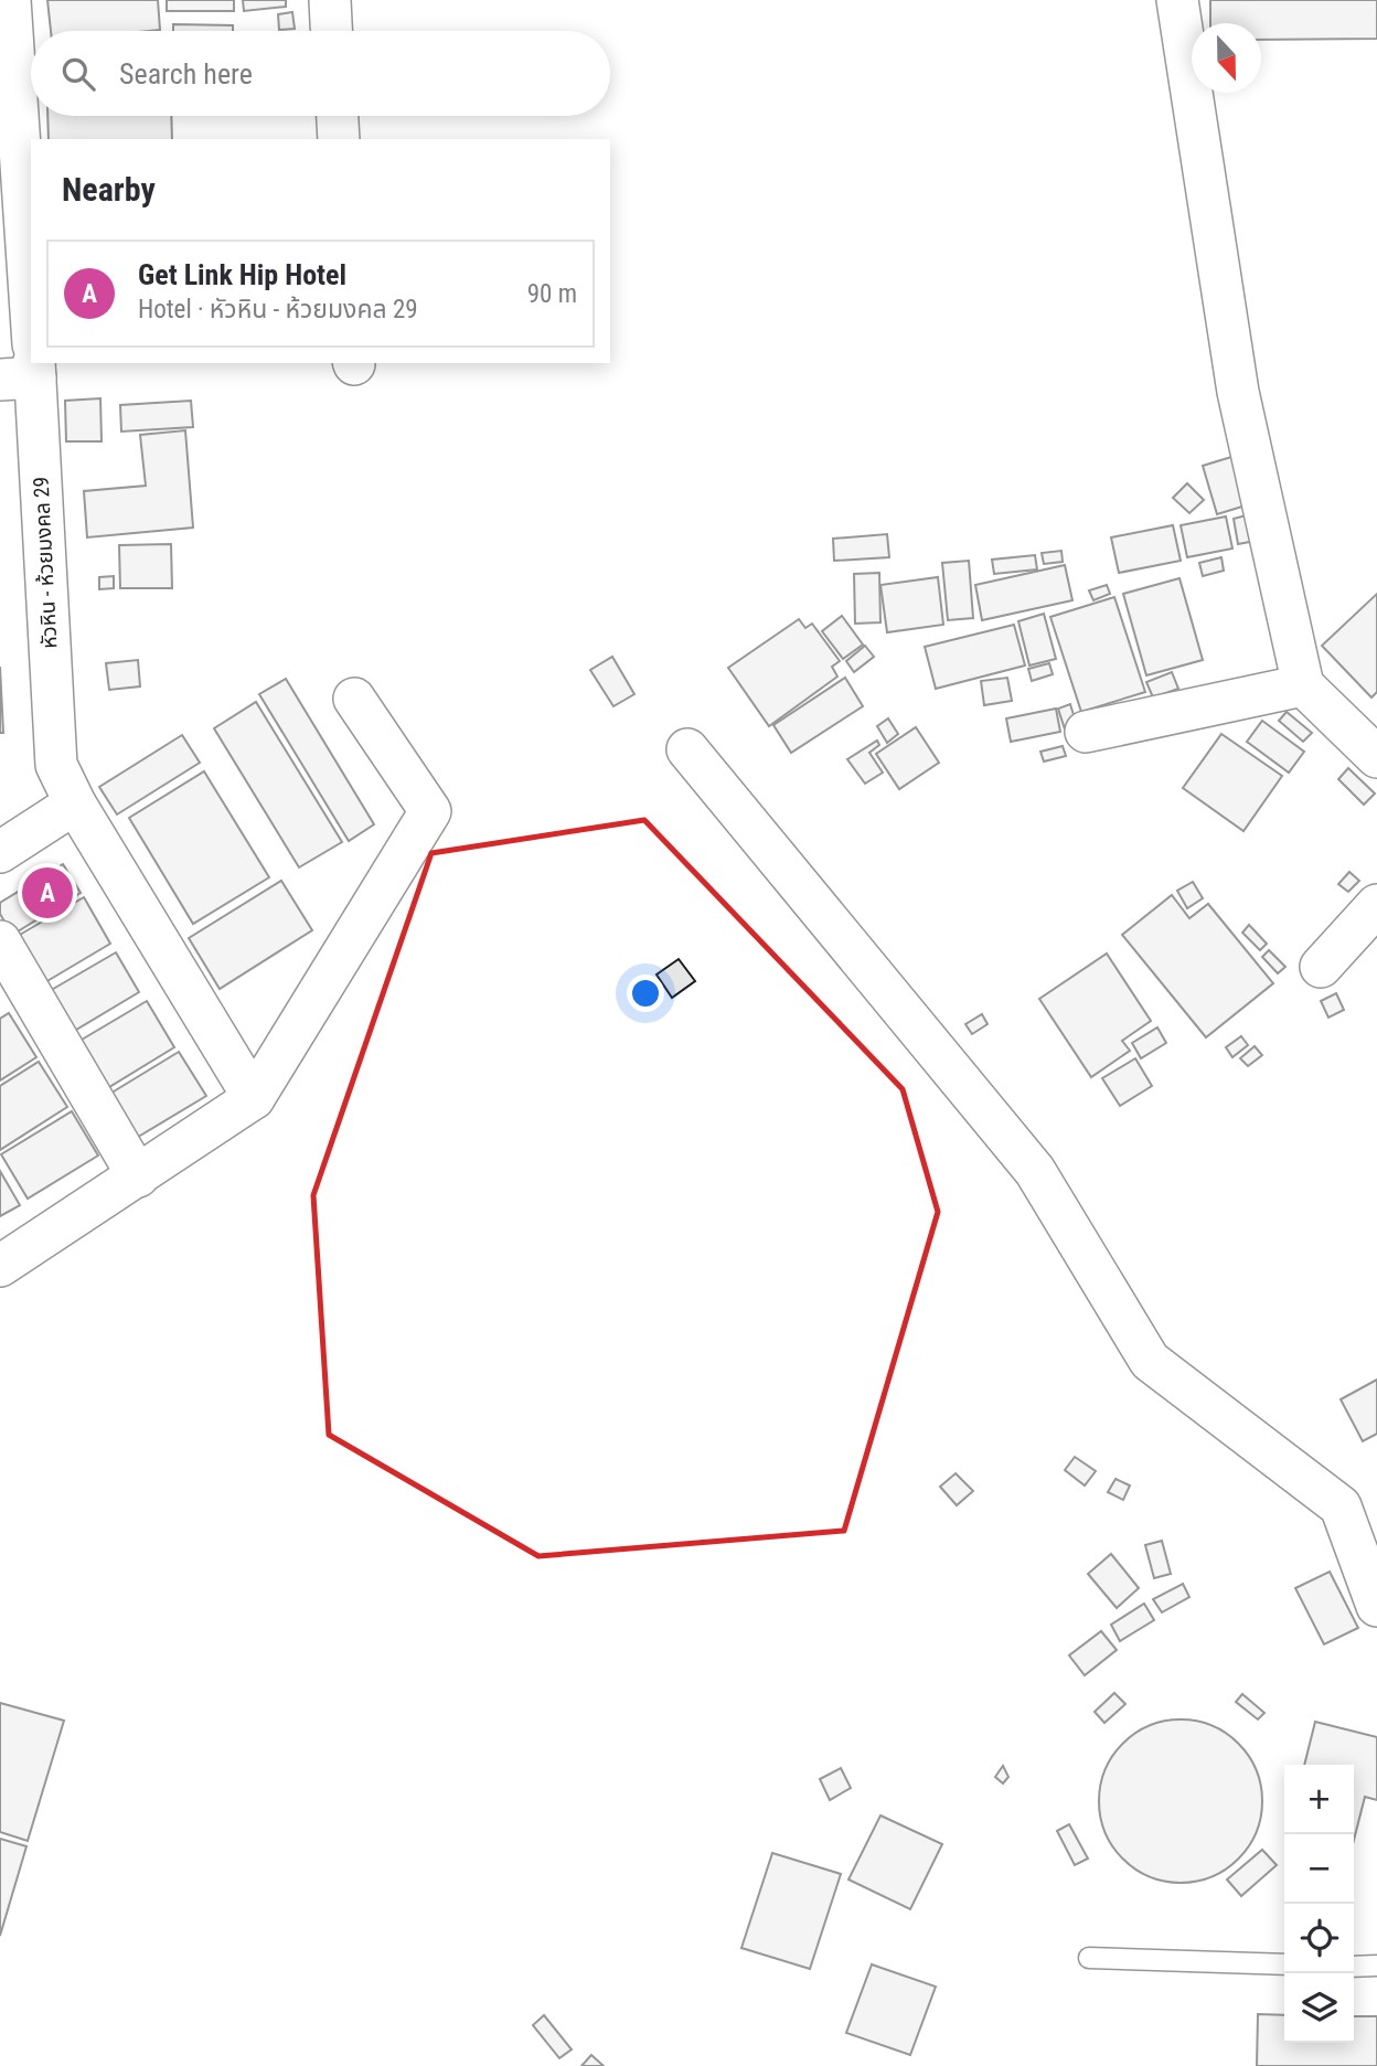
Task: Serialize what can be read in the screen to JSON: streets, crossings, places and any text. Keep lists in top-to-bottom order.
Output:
{
  "streets": {
    "street": ["หัวหิน - ห้วยมงคล 29"]
  },
  "north": "bottom",
  "page": {
    "search": "Search here",
    "heading": "Nearby",
    "list": [
      {
        "mark": "A",
        "name": "Get Link Hip Hotel",
        "note": "Hotel · หัวหิน - ห้วยมงคล 29",
        "value": "90 m"
      }
    ],
    "pins": "A",
    "map_buttons": ["+", "−"]
  }
}
